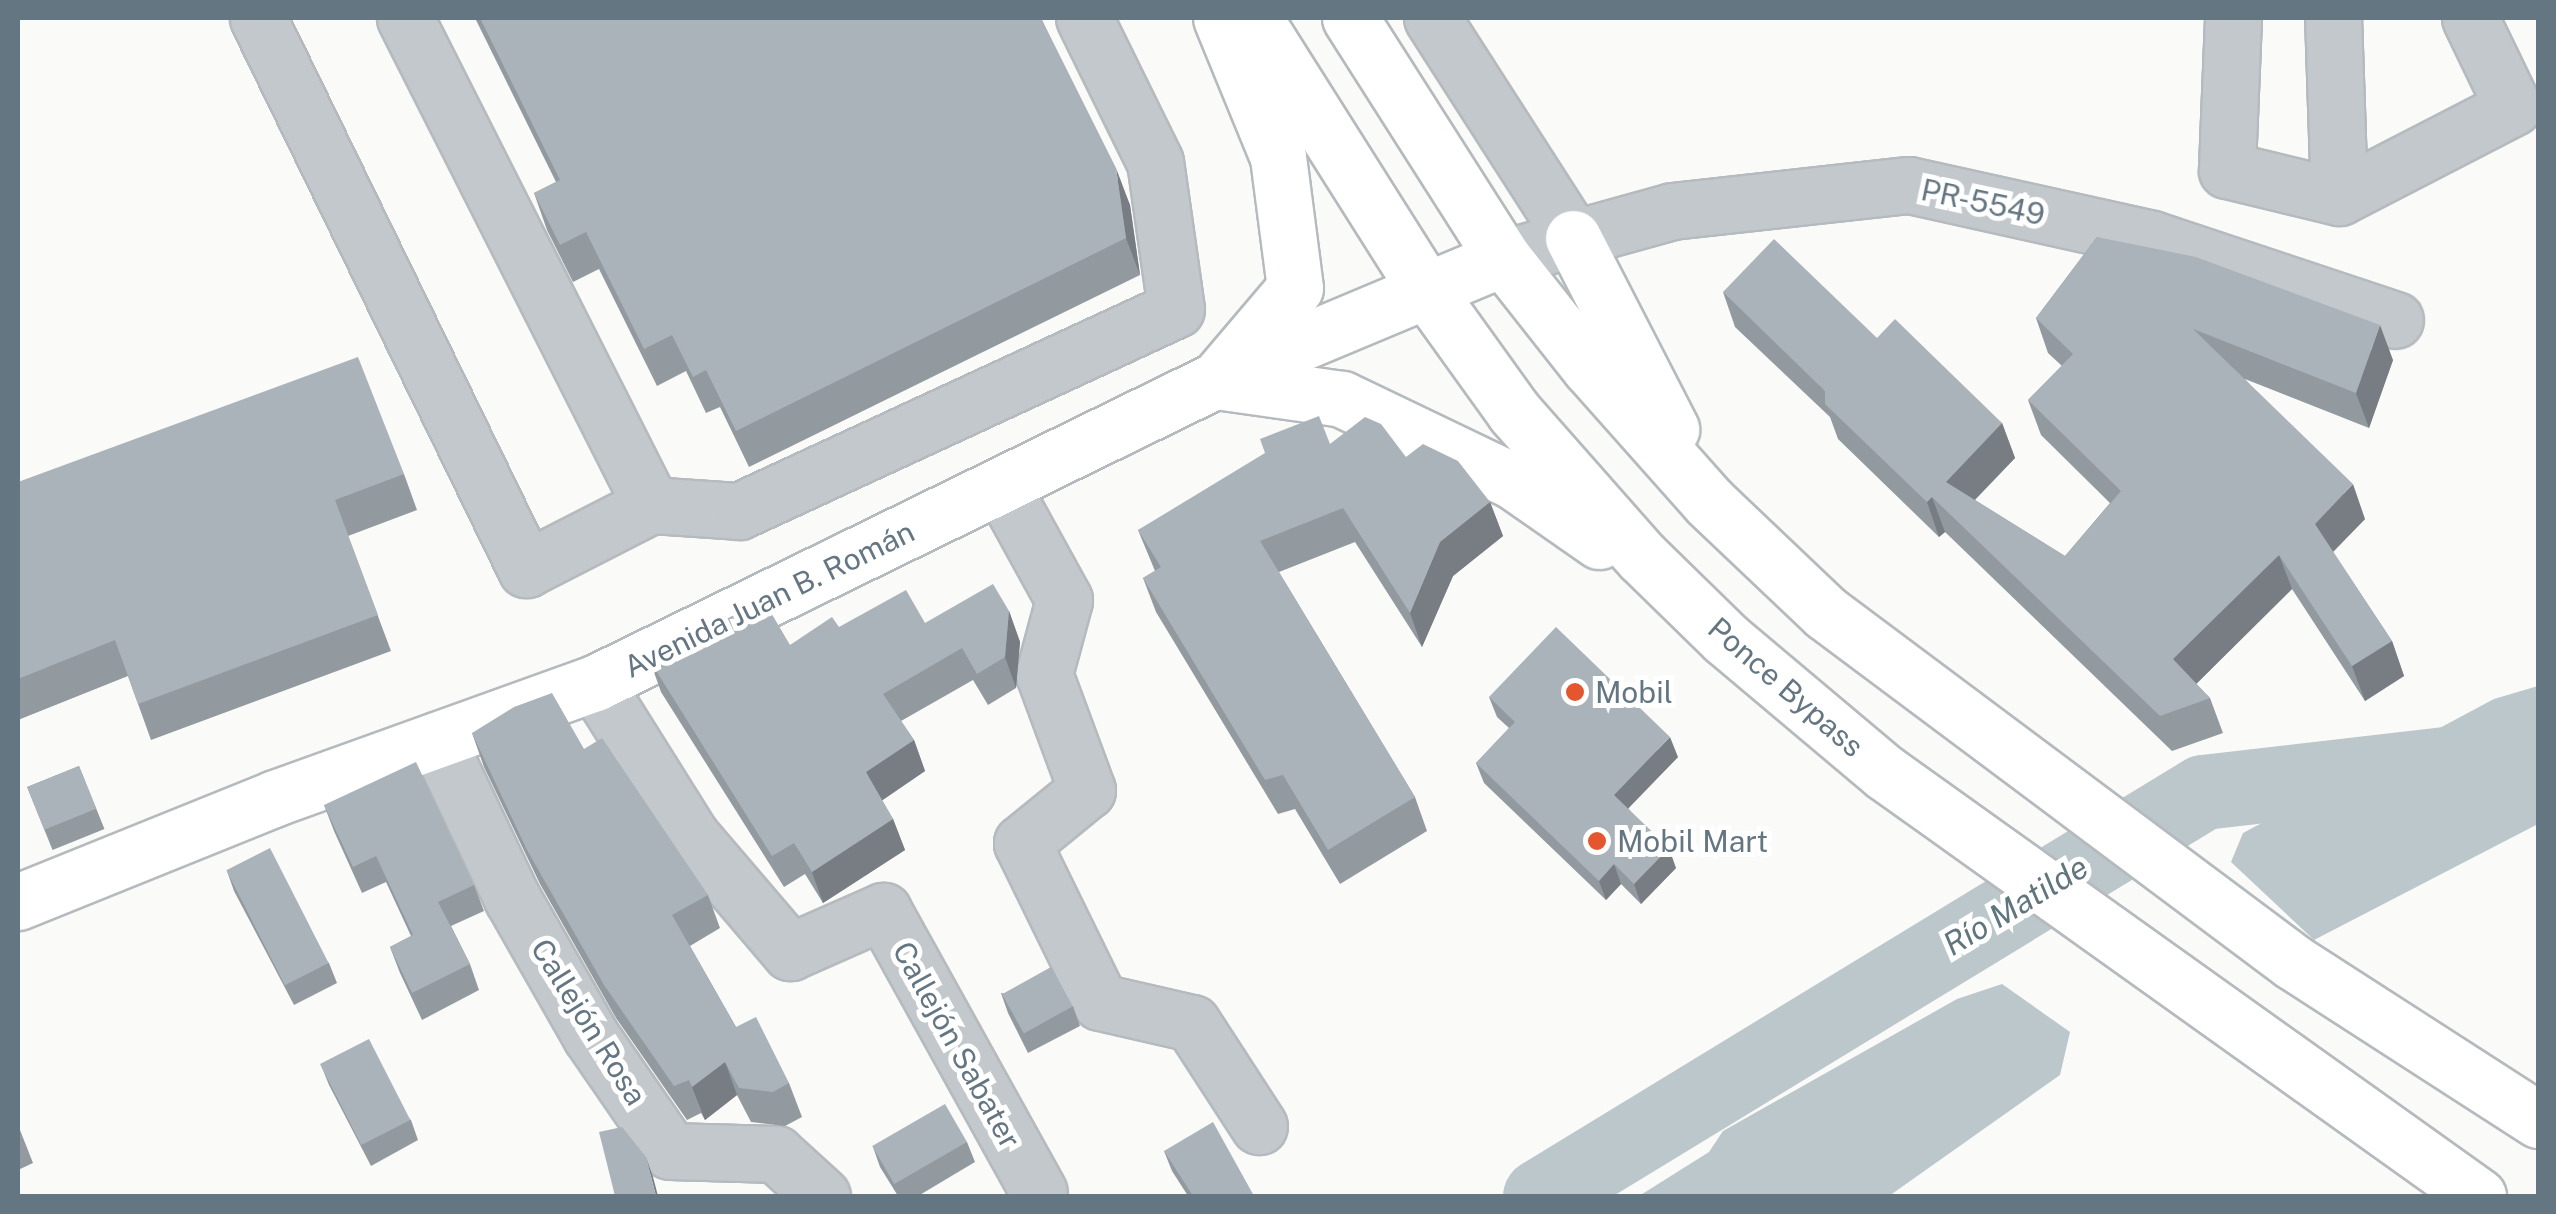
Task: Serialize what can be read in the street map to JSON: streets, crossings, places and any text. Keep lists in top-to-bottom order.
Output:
{
  "streets": {
    "main road": ["Avenida Juan B. Román", "Ponce Bypass"],
    "street": ["PR-5549", "Callejón Rosa", "Callejón Sabater"]
  },
  "crossings": [
    ["PR-5549", "Avenida Juan B. Román"],
    ["Avenida Juan B. Román", "Ponce Bypass"],
    ["Avenida Juan B. Román", "Callejón Rosa"],
    ["Avenida Juan B. Román", "Callejón Sabater"]
  ],
  "water": ["Río Matilde"],
  "places": ["Mobil", "Mobil Mart"]
}
